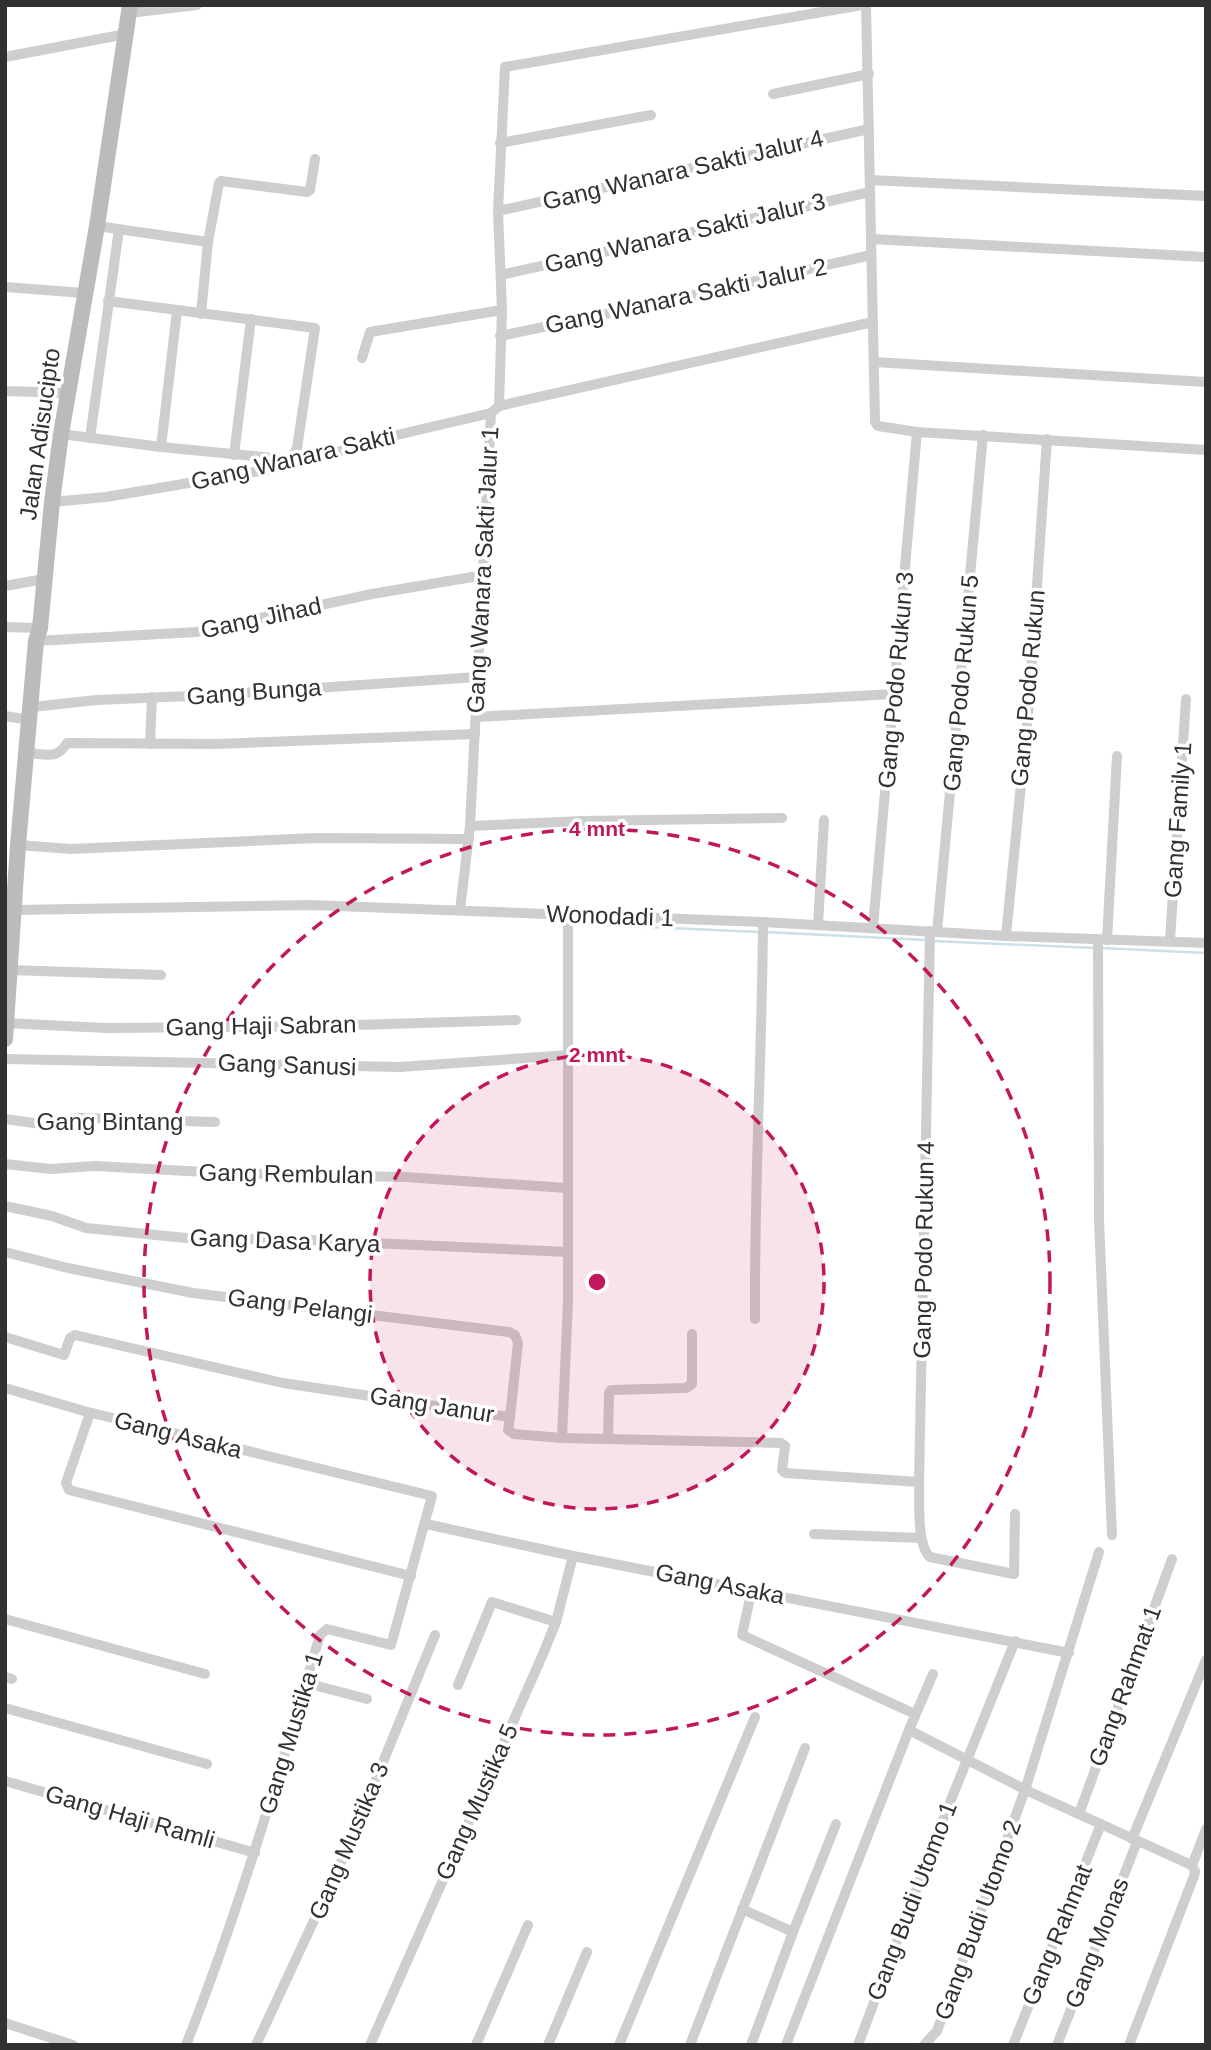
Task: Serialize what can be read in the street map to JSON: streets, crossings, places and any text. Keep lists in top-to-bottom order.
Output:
{
  "streets": {
    "main road": ["Jalan Adisucipto"],
    "street": [
      "Gang Wanara Sakti Jalur 4",
      "Gang Wanara Sakti Jalur 3",
      "Gang Wanara Sakti Jalur 2",
      "Gang Wanara Sakti",
      "Gang Wanara Sakti Jalur 1",
      "Gang Jihad",
      "Gang Podo Rukun 3",
      "Gang Podo Rukun 5",
      "Gang Podo Rukun",
      "Gang Bunga",
      "Gang Family 1",
      "Wonodadi 1",
      "Gang Haji Sabran",
      "Gang Sanusi",
      "Gang Bintang",
      "Gang Rembulan",
      "Gang Dasa Karya",
      "Gang Podo Rukun 4",
      "Gang Pelangi",
      "Gang Janur",
      "Gang Asaka",
      "Gang Rahmat 1",
      "Gang Mustika 1",
      "Gang Mustika 5",
      "Gang Haji Ramli",
      "Gang Mustika 3",
      "Gang Budi Utomo 1",
      "Gang Budi Utomo 2",
      "Gang Rahmat",
      "Gang Monas"
    ]
  },
  "crossings": [
    ["Jalan Adisucipto", "Gang Wanara Sakti"],
    ["Jalan Adisucipto", "Gang Jihad"],
    ["Jalan Adisucipto", "Gang Bunga"],
    ["Jalan Adisucipto", "Wonodadi 1"],
    ["Jalan Adisucipto", "Gang Haji Sabran"],
    ["Gang Wanara Sakti", "Gang Wanara Sakti Jalur 1"],
    ["Gang Wanara Sakti Jalur 1", "Gang Jihad"],
    ["Gang Wanara Sakti Jalur 1", "Gang Bunga"],
    ["Gang Wanara Sakti Jalur 1", "Wonodadi 1"],
    ["Gang Podo Rukun 3", "Wonodadi 1"],
    ["Gang Podo Rukun 5", "Wonodadi 1"],
    ["Gang Podo Rukun 5", "Gang Podo Rukun 4"],
    ["Gang Podo Rukun", "Wonodadi 1"],
    ["Gang Family 1", "Wonodadi 1"],
    ["Wonodadi 1", "Gang Podo Rukun 4"],
    ["Gang Podo Rukun 4", "Gang Janur"],
    ["Gang Pelangi", "Gang Janur"],
    ["Gang Asaka", "Gang Mustika 1"],
    ["Gang Asaka", "Gang Mustika 5"],
    ["Gang Asaka", "Gang Budi Utomo 1"],
    ["Gang Asaka", "Gang Budi Utomo 2"],
    ["Gang Mustika 1", "Gang Haji Ramli"]
  ],
  "rings": ["4 mnt", "2 mnt"]
}
